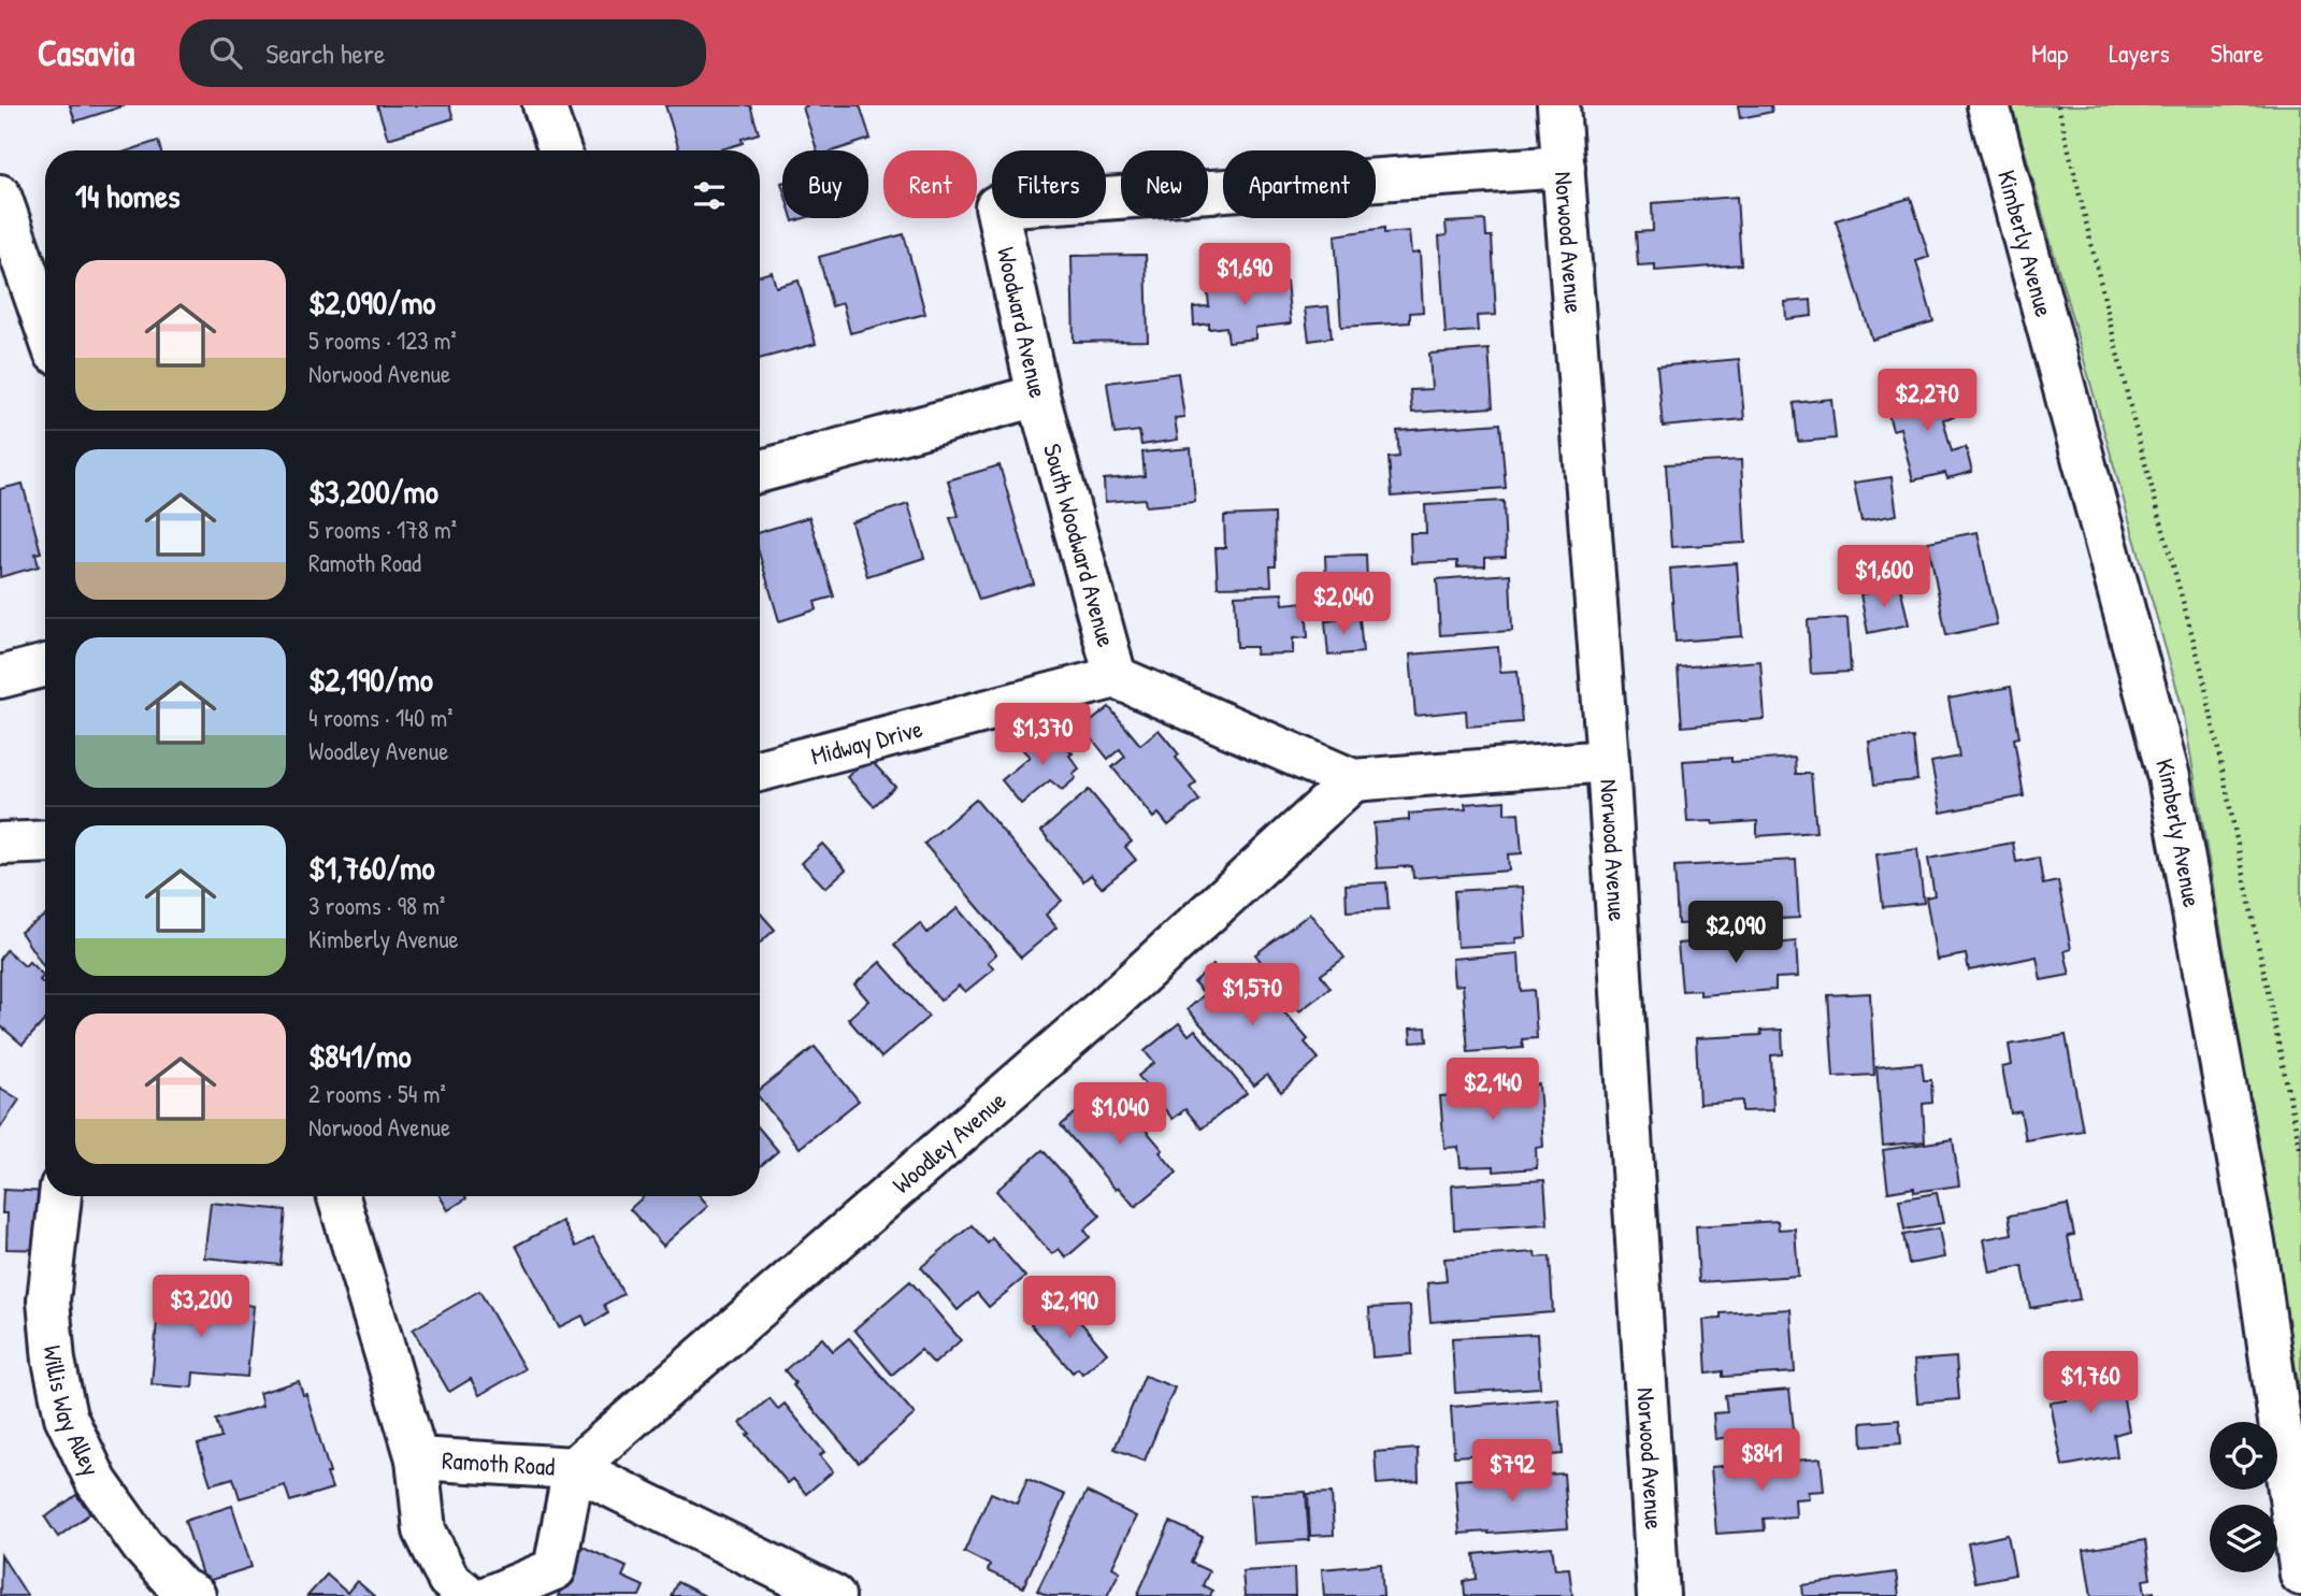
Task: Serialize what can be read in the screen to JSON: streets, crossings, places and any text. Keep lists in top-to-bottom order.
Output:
{
  "streets": {
    "street": [
      "Norwood Avenue",
      "Kimberly Avenue",
      "Woodward Avenue",
      "South Woodward Avenue",
      "Midway Drive",
      "Woodley Avenue",
      "Willis Way Alley",
      "Ramoth Road"
    ]
  },
  "crossings": [
    ["Norwood Avenue", "Woodward Avenue"],
    ["Norwood Avenue", "South Woodward Avenue"],
    ["Woodward Avenue", "South Woodward Avenue"],
    ["South Woodward Avenue", "Midway Drive"],
    ["South Woodward Avenue", "Woodley Avenue"],
    ["Woodley Avenue", "Ramoth Road"]
  ],
  "page": {
    "header": "Casavia",
    "search": "Search here",
    "nav": ["Map", "Layers", "Share"],
    "chip": [
      "Buy",
      "Rent",
      "Filters",
      "New",
      "Apartment"
    ],
    "heading": "14 homes",
    "list": [
      {
        "name": "$2,090/mo",
        "note": "5 rooms · 123 m² · Norwood Avenue"
      },
      {
        "name": "$3,200/mo",
        "note": "5 rooms · 178 m² · Ramoth Road"
      },
      {
        "name": "$2,190/mo",
        "note": "4 rooms · 140 m² · Woodley Avenue"
      },
      {
        "name": "$1,760/mo",
        "note": "3 rooms · 98 m² · Kimberly Avenue"
      },
      {
        "name": "$841/mo",
        "note": "2 rooms · 54 m² · Norwood Avenue"
      }
    ],
    "price": [
      "$1,690",
      "$2,270",
      "$1,600",
      "$2,040",
      "$1,370",
      "$2,090",
      "$1,570",
      "$2,140",
      "$1,040",
      "$3,200",
      "$2,190",
      "$1,760",
      "$841",
      "$792"
    ]
  }
}
